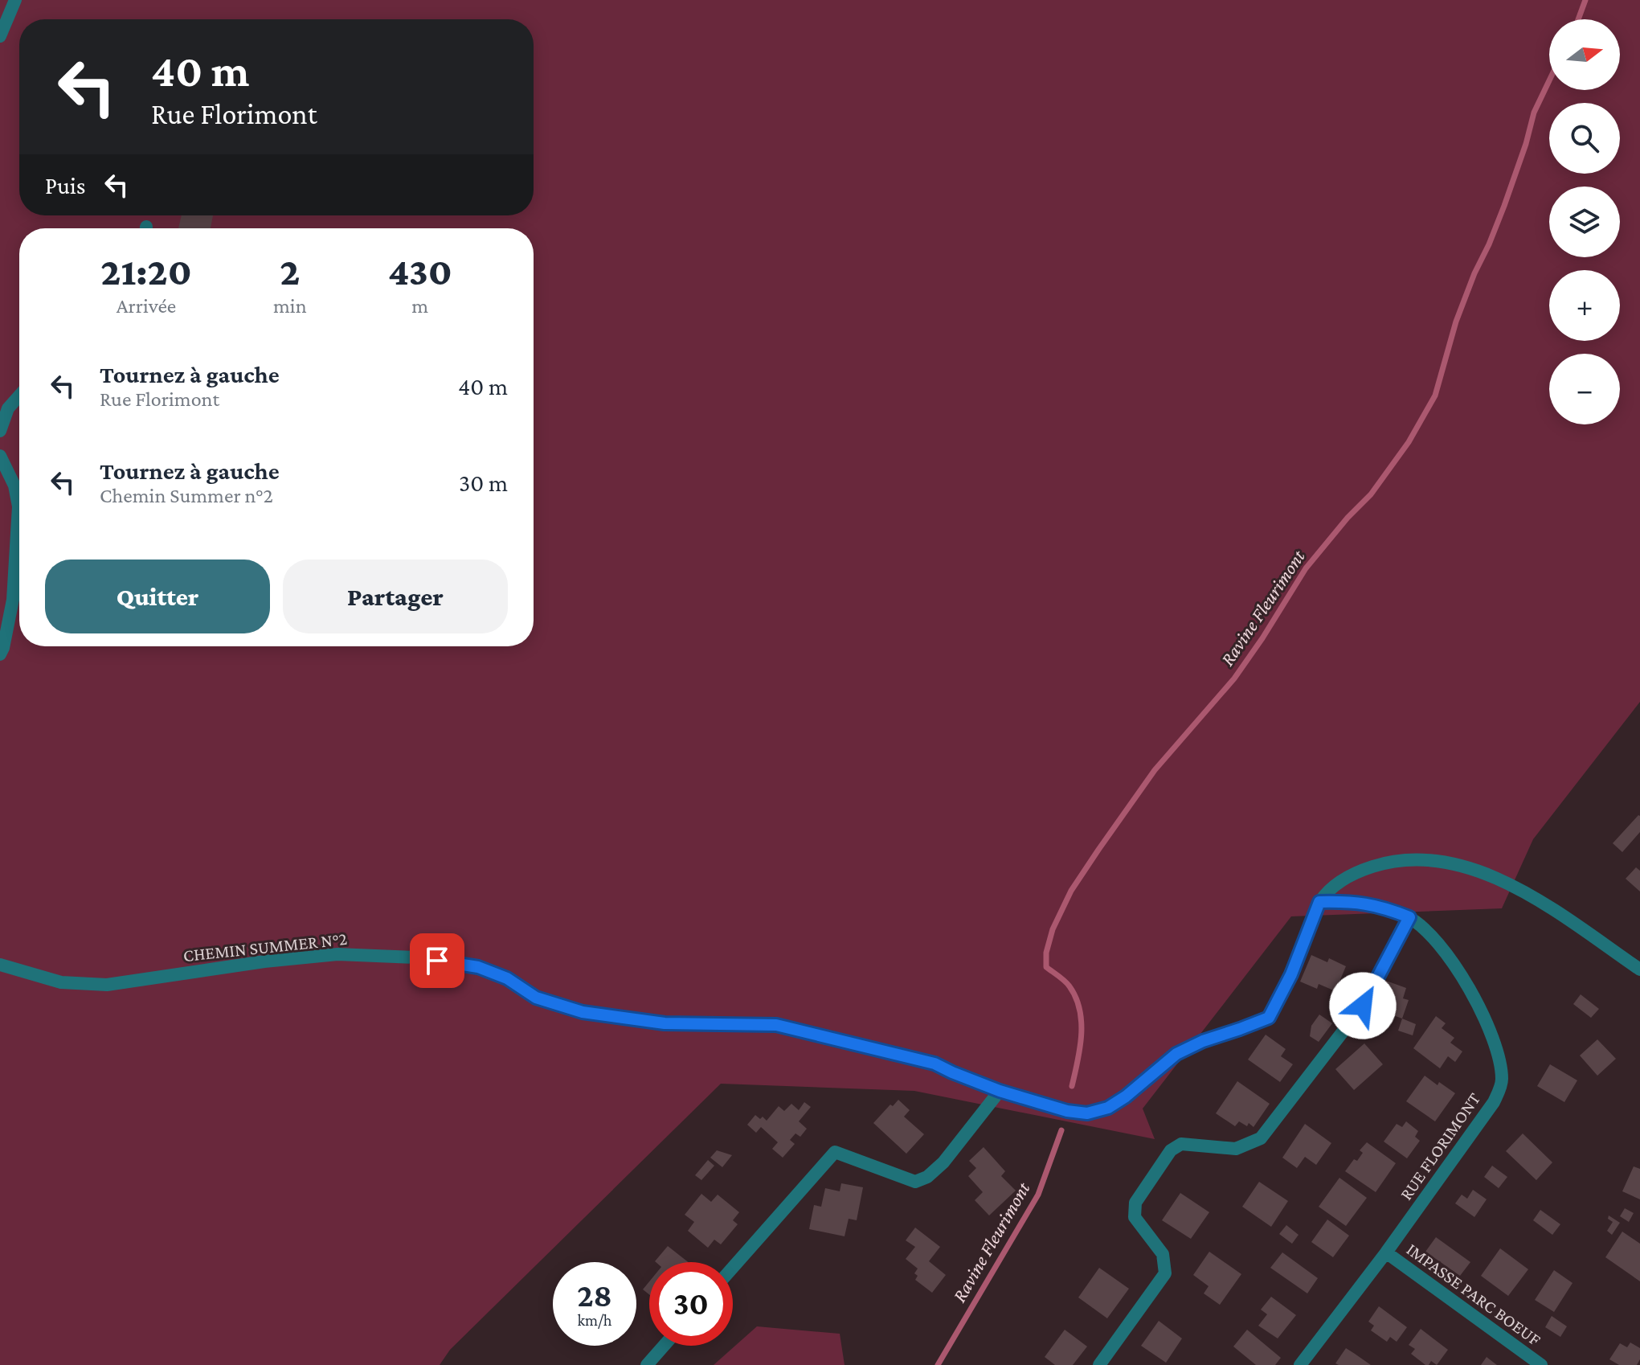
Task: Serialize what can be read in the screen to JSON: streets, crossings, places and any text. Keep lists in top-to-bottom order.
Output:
{
  "streets": {
    "street": ["CHEMIN SUMMER N°2", "RUE FLORIMONT", "IMPASSE PARC BOEUF"]
  },
  "crossings": [
    ["CHEMIN SUMMER N°2", "RUE FLORIMONT"],
    ["RUE FLORIMONT", "IMPASSE PARC BOEUF"]
  ],
  "water": ["Ravine Fleurimont"],
  "north": "right",
  "page": {
    "map_buttons": ["+", "−"],
    "turn": ["40 m", "Rue Florimont"],
    "then": "Puis",
    "eta": [
      "21:20",
      "Arrivée",
      "2",
      "min",
      "430",
      "m"
    ],
    "list": [
      {
        "name": "Tournez à gauche",
        "note": "Rue Florimont",
        "value": "40 m"
      },
      {
        "name": "Tournez à gauche",
        "note": "Chemin Summer n°2",
        "value": "30 m"
      }
    ],
    "buttons": ["Quitter", "Partager"],
    "speed": "28 km/h",
    "limit": "30"
  }
}
